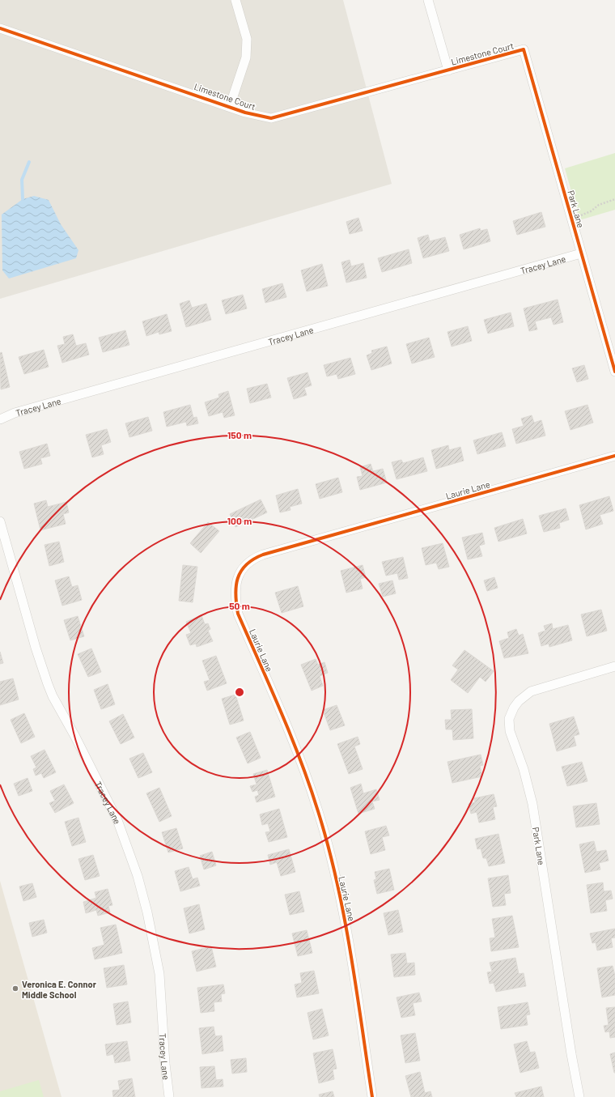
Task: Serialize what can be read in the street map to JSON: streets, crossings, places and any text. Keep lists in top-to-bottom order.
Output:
{
  "streets": {
    "street": [
      "Limestone Court",
      "Park Lane",
      "Tracey Lane",
      "Laurie Lane"
    ]
  },
  "crossings": [
    ["Limestone Court", "Park Lane"],
    ["Park Lane", "Tracey Lane"]
  ],
  "places": ["Veronica E. Connor Middle School"],
  "rings": ["150 m", "100 m", "50 m"]
}
